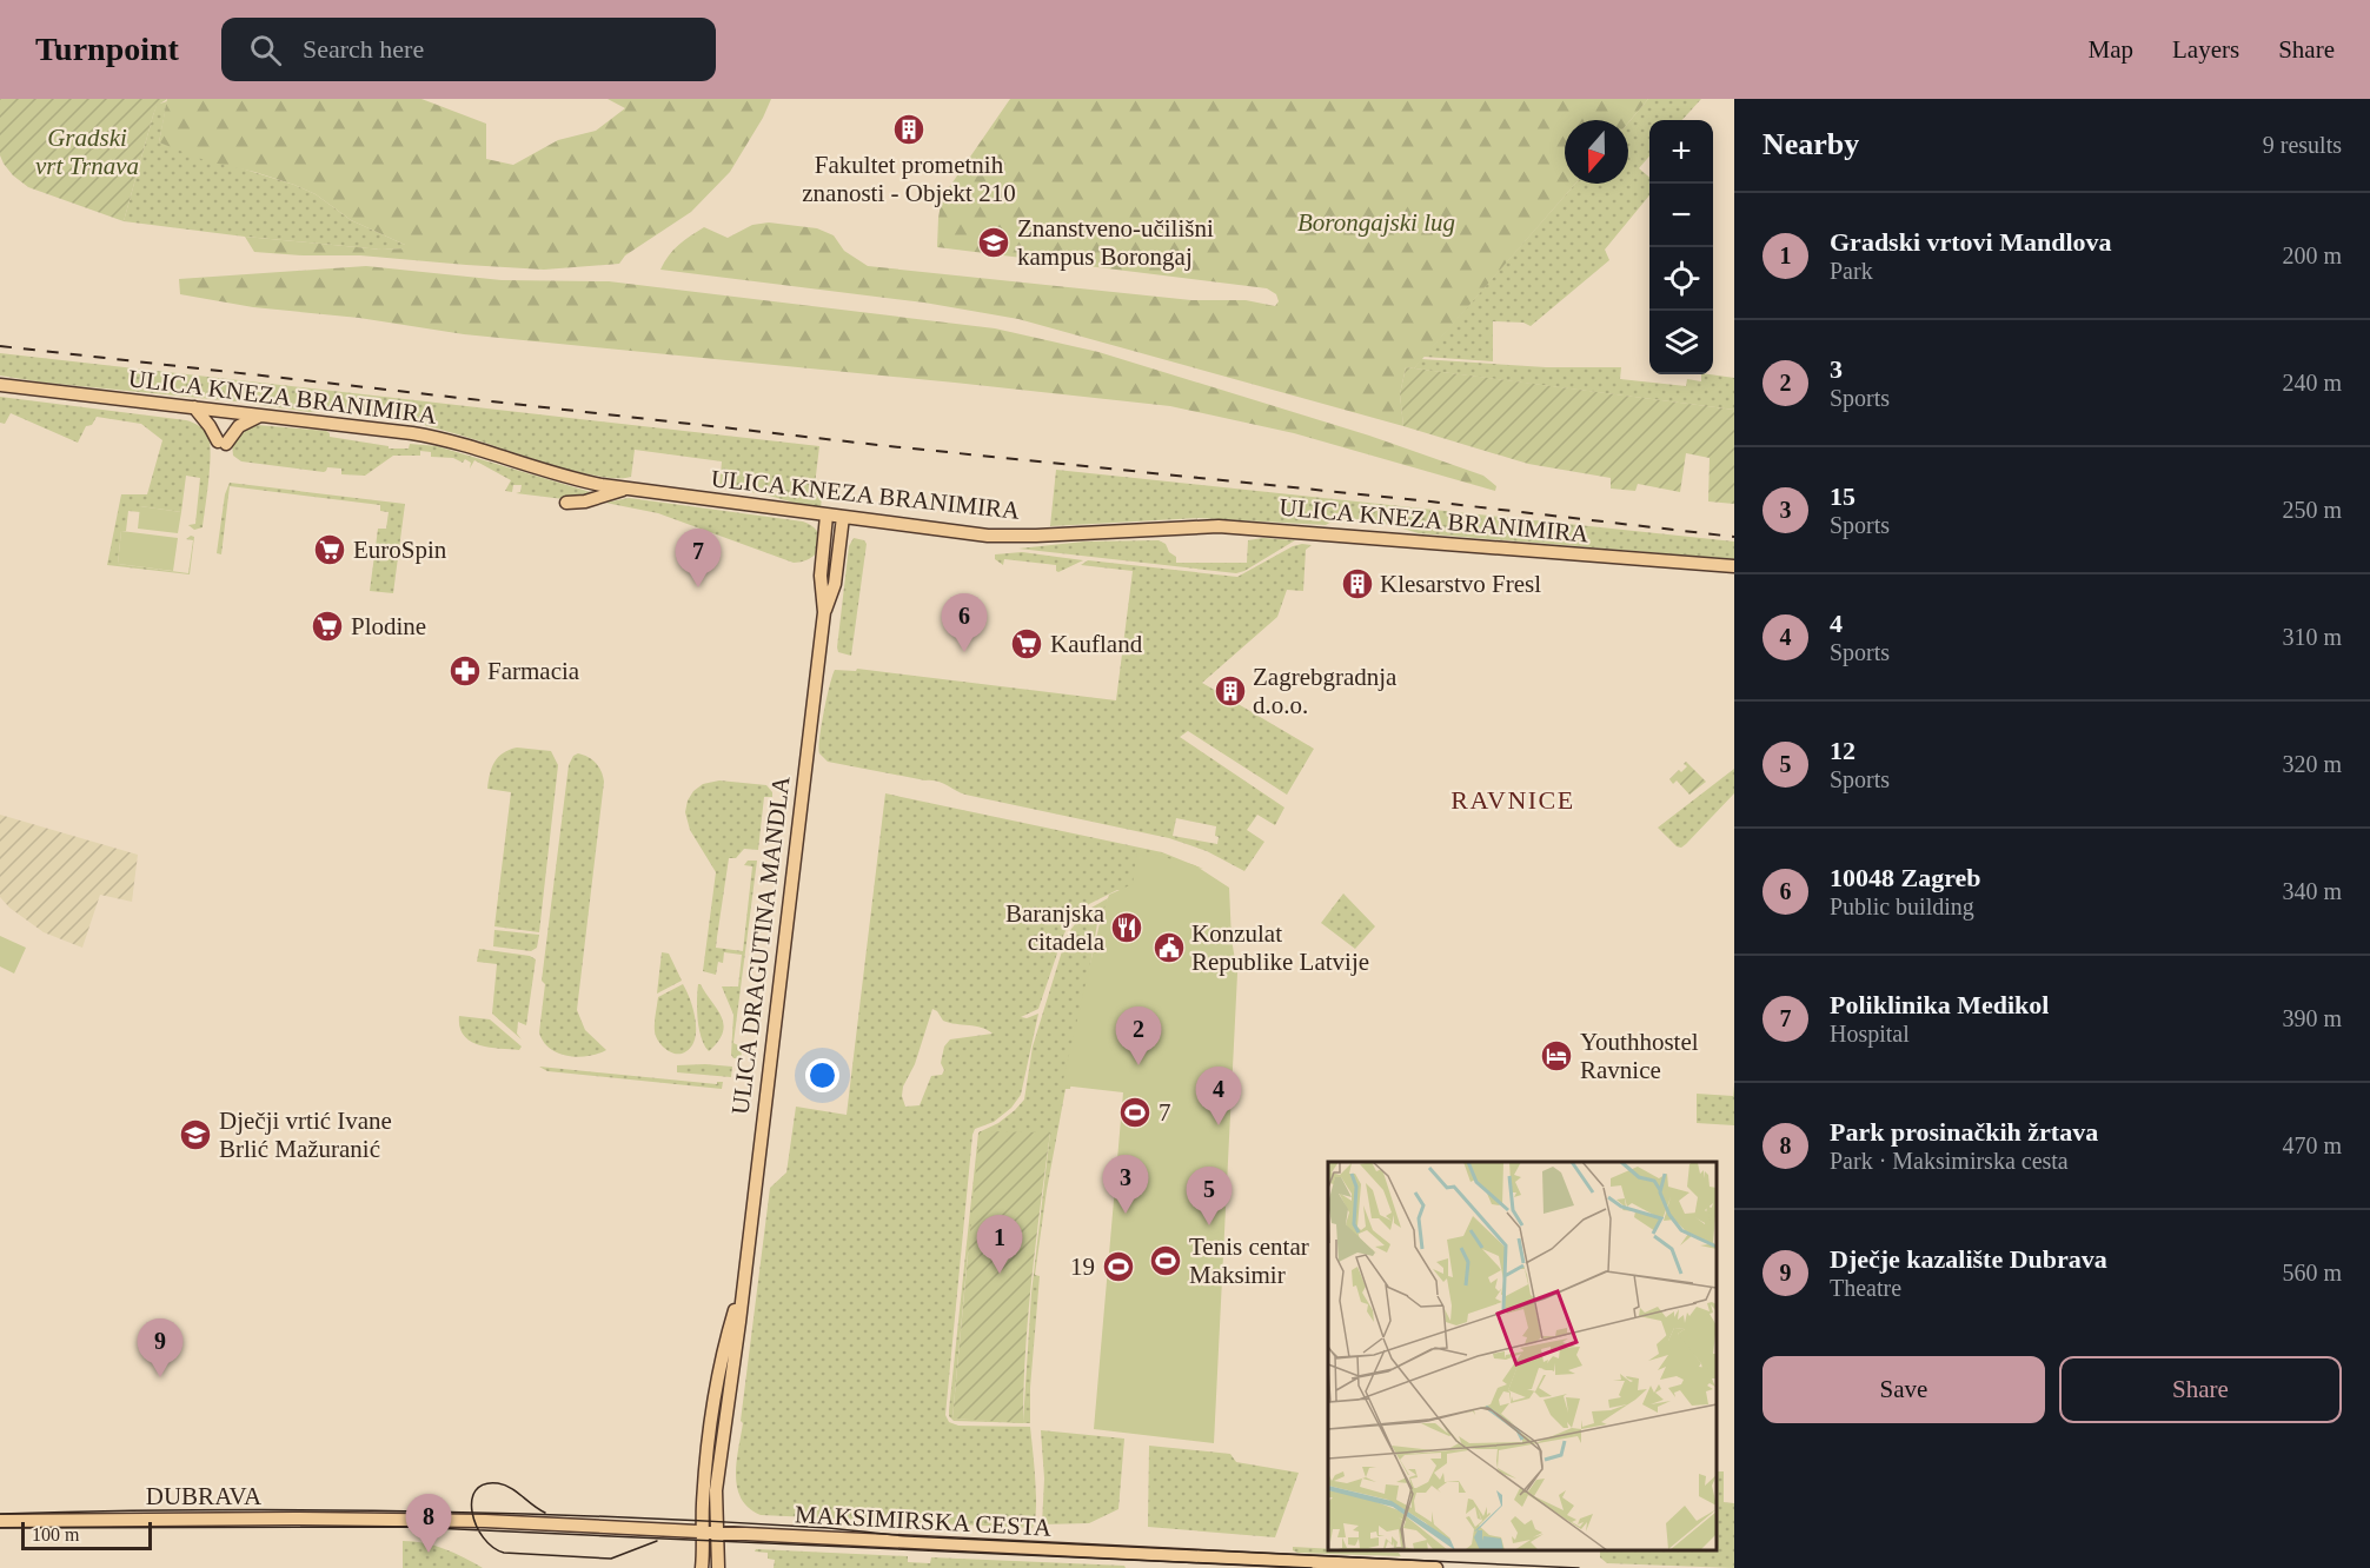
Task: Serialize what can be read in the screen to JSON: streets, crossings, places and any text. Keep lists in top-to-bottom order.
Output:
{
  "streets": {
    "main road": [
      "ULICA KNEZA BRANIMIRA",
      "ULICA DRAGUTINA MANDLA",
      "DUBRAVA",
      "MAKSIMIRSKA CESTA"
    ]
  },
  "crossings": [
    ["ULICA KNEZA BRANIMIRA", "ULICA DRAGUTINA MANDLA"],
    ["ULICA DRAGUTINA MANDLA", "MAKSIMIRSKA CESTA"],
    ["DUBRAVA", "MAKSIMIRSKA CESTA"]
  ],
  "districts": ["RAVNICE"],
  "parks": ["Gradski vrt Trnava", "Borongajski lug"],
  "places": {
    "building": ["Fakultet prometnih znanosti - Objekt 210", "Klesarstvo Fresl", "Zagrebgradnja d.o.o."],
    "school or university": ["Znanstveno-učilišni kampus Borongaj", "Dječji vrtić Ivane Brlić Mažuranić"],
    "supermarket": ["EuroSpin", "Plodine", "Kaufland"],
    "pharmacy": ["Farmacia"],
    "restaurant": ["Baranjska citadela"],
    "public building": ["Konzulat Republike Latvije"],
    "hotel": ["Youthhostel Ravnice"],
    "sports": ["7", "Tenis centar Maksimir", "19"]
  },
  "scale_bar": "100 m",
  "north": "bottom",
  "page": {
    "header": "Turnpoint",
    "search": "Search here",
    "nav": ["Map", "Layers", "Share"],
    "heading": ["Nearby", "9 results"],
    "map_buttons": ["+", "−"],
    "list": [
      {
        "mark": "1",
        "name": "Gradski vrtovi Mandlova",
        "note": "Park",
        "value": "200 m"
      },
      {
        "mark": "2",
        "name": "3",
        "note": "Sports",
        "value": "240 m"
      },
      {
        "mark": "3",
        "name": "15",
        "note": "Sports",
        "value": "250 m"
      },
      {
        "mark": "4",
        "name": "4",
        "note": "Sports",
        "value": "310 m"
      },
      {
        "mark": "5",
        "name": "12",
        "note": "Sports",
        "value": "320 m"
      },
      {
        "mark": "6",
        "name": "10048 Zagreb",
        "note": "Public building",
        "value": "340 m"
      },
      {
        "mark": "7",
        "name": "Poliklinika Medikol",
        "note": "Hospital",
        "value": "390 m"
      },
      {
        "mark": "8",
        "name": "Park prosinačkih žrtava",
        "note": "Park · Maksimirska cesta",
        "value": "470 m"
      },
      {
        "mark": "9",
        "name": "Dječje kazalište Dubrava",
        "note": "Theatre",
        "value": "560 m"
      }
    ],
    "pins": [
      "7",
      "6",
      "2",
      "4",
      "3",
      "5",
      "1",
      "9",
      "8"
    ],
    "buttons": ["Save", "Share"],
    "scale": "100 m"
  }
}
